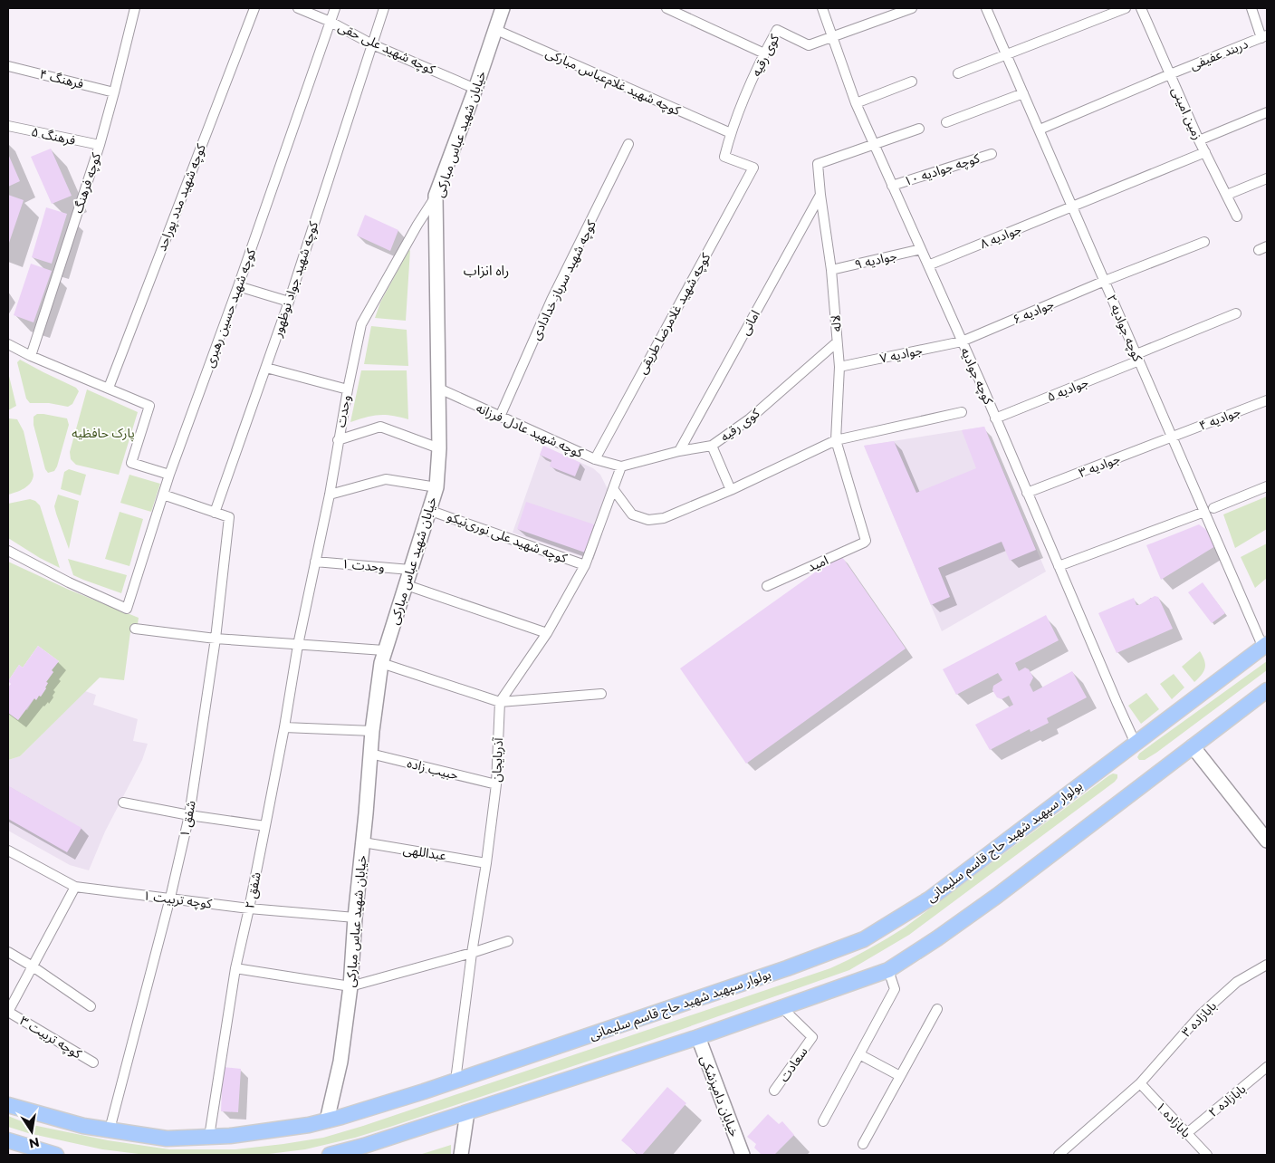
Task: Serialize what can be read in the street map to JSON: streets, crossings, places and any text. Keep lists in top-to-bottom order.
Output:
{
  "streets": {
    "main road": ["بولوار سپهبد شهید حاج قاسم سلیمانی"],
    "street": [
      "کوچه شهید علی حقی",
      "دربند عفیفی",
      "کوی رقیه",
      "فرهنگ ۴",
      "کوچه شهید غلام‌عباس مبارکی",
      "زمین امینی",
      "خیابان شهید عباس مبارکی",
      "فرهنگ ۵",
      "کوچه جوادیه ۱۰",
      "کوچه فرهنگ",
      "کوچه شهید مدد پوراحد",
      "جوادیه ۸",
      "جوادیه ۹",
      "کوچه شهید جواد نوظهور",
      "کوچه شهید سرباز خدادادی",
      "کوچه شهید حسین رهبری",
      "جوادیه ۶",
      "کوچه شهید غلامرضا طریقی",
      "امانی",
      "لاله",
      "کوچه جوادیه ۲",
      "جوادیه ۷",
      "کوچه جوادیه",
      "جوادیه ۵",
      "وحدت",
      "جوادیه ۴",
      "کوچه شهید عادل فرزانه",
      "جوادیه ۳",
      "کوچه شهید علی نوری‌نیکو",
      "امید",
      "وحدت ۱",
      "آذربایجان",
      "حبیب زاده",
      "شفق ۱",
      "عبداللهی",
      "شفق ۲",
      "کوچه تربیت ۱",
      "بابازاده ۳",
      "کوچه تربیت ۳",
      "سعادت",
      "خیابان دامپزشکی",
      "بابازاده ۲",
      "بابازاده ۱"
    ]
  },
  "crossings": [
    ["کوچه شهید علی حقی", "خیابان شهید عباس مبارکی"],
    ["کوچه شهید علی حقی", "کوچه شهید جواد نوظهور"],
    ["کوچه شهید علی حقی", "کوچه شهید حسین رهبری"],
    ["دربند عفیفی", "زمین امینی"],
    ["دربند عفیفی", "کوچه جوادیه ۲"],
    ["کوی رقیه", "کوچه شهید غلام‌عباس مبارکی"],
    ["کوی رقیه", "کوچه شهید غلامرضا طریقی"],
    ["کوی رقیه", "امانی"],
    ["کوی رقیه", "لاله"],
    ["کوی رقیه", "کوچه جوادیه"],
    ["کوی رقیه", "کوچه شهید عادل فرزانه"],
    ["فرهنگ ۴", "کوچه فرهنگ"],
    ["کوچه شهید غلام‌عباس مبارکی", "خیابان شهید عباس مبارکی"],
    ["زمین امینی", "جوادیه ۸"],
    ["خیابان شهید عباس مبارکی", "وحدت"],
    ["خیابان شهید عباس مبارکی", "کوچه شهید عادل فرزانه"],
    ["خیابان شهید عباس مبارکی", "کوچه شهید علی نوری‌نیکو"],
    ["خیابان شهید عباس مبارکی", "وحدت ۱"],
    ["خیابان شهید عباس مبارکی", "حبیب زاده"],
    ["خیابان شهید عباس مبارکی", "بولوار سپهبد شهید حاج قاسم سلیمانی"],
    ["خیابان شهید عباس مبارکی", "عبداللهی"],
    ["خیابان شهید عباس مبارکی", "کوچه تربیت ۱"],
    ["فرهنگ ۵", "کوچه فرهنگ"],
    ["کوچه جوادیه ۱۰", "کوچه جوادیه"],
    ["جوادیه ۸", "کوچه جوادیه ۲"],
    ["جوادیه ۸", "کوچه جوادیه"],
    ["جوادیه ۹", "لاله"],
    ["جوادیه ۹", "کوچه جوادیه"],
    ["کوچه شهید جواد نوظهور", "شفق ۱"],
    ["کوچه شهید سرباز خدادادی", "کوچه شهید عادل فرزانه"],
    ["جوادیه ۶", "کوچه جوادیه ۲"],
    ["جوادیه ۶", "جوادیه ۷"],
    ["جوادیه ۶", "کوچه جوادیه"],
    ["کوچه شهید غلامرضا طریقی", "کوچه شهید عادل فرزانه"],
    ["امانی", "لاله"],
    ["لاله", "جوادیه ۷"],
    ["لاله", "کوچه جوادیه"],
    ["لاله", "امید"],
    ["کوچه جوادیه ۲", "جوادیه ۵"],
    ["کوچه جوادیه ۲", "جوادیه ۴"],
    ["کوچه جوادیه ۲", "جوادیه ۳"],
    ["کوچه جوادیه ۲", "بولوار سپهبد شهید حاج قاسم سلیمانی"],
    ["جوادیه ۷", "کوچه جوادیه"],
    ["کوچه جوادیه", "جوادیه ۵"],
    ["کوچه جوادیه", "جوادیه ۳"],
    ["کوچه جوادیه", "بولوار سپهبد شهید حاج قاسم سلیمانی"],
    ["وحدت", "وحدت ۱"],
    ["وحدت", "شفق ۲"],
    ["جوادیه ۴", "جوادیه ۳"],
    ["آذربایجان", "حبیب زاده"],
    ["آذربایجان", "بولوار سپهبد شهید حاج قاسم سلیمانی"],
    ["آذربایجان", "عبداللهی"],
    ["شفق ۱", "بولوار سپهبد شهید حاج قاسم سلیمانی"],
    ["شفق ۱", "کوچه تربیت ۱"],
    ["بولوار سپهبد شهید حاج قاسم سلیمانی", "شفق ۲"],
    ["شفق ۲", "کوچه تربیت ۱"],
    ["بابازاده ۳", "بابازاده ۱"],
    ["بابازاده ۲", "بابازاده ۱"]
  ],
  "districts": ["راه انزاب"],
  "parks": ["پارک حافظیه"],
  "north": "bottom"
}
